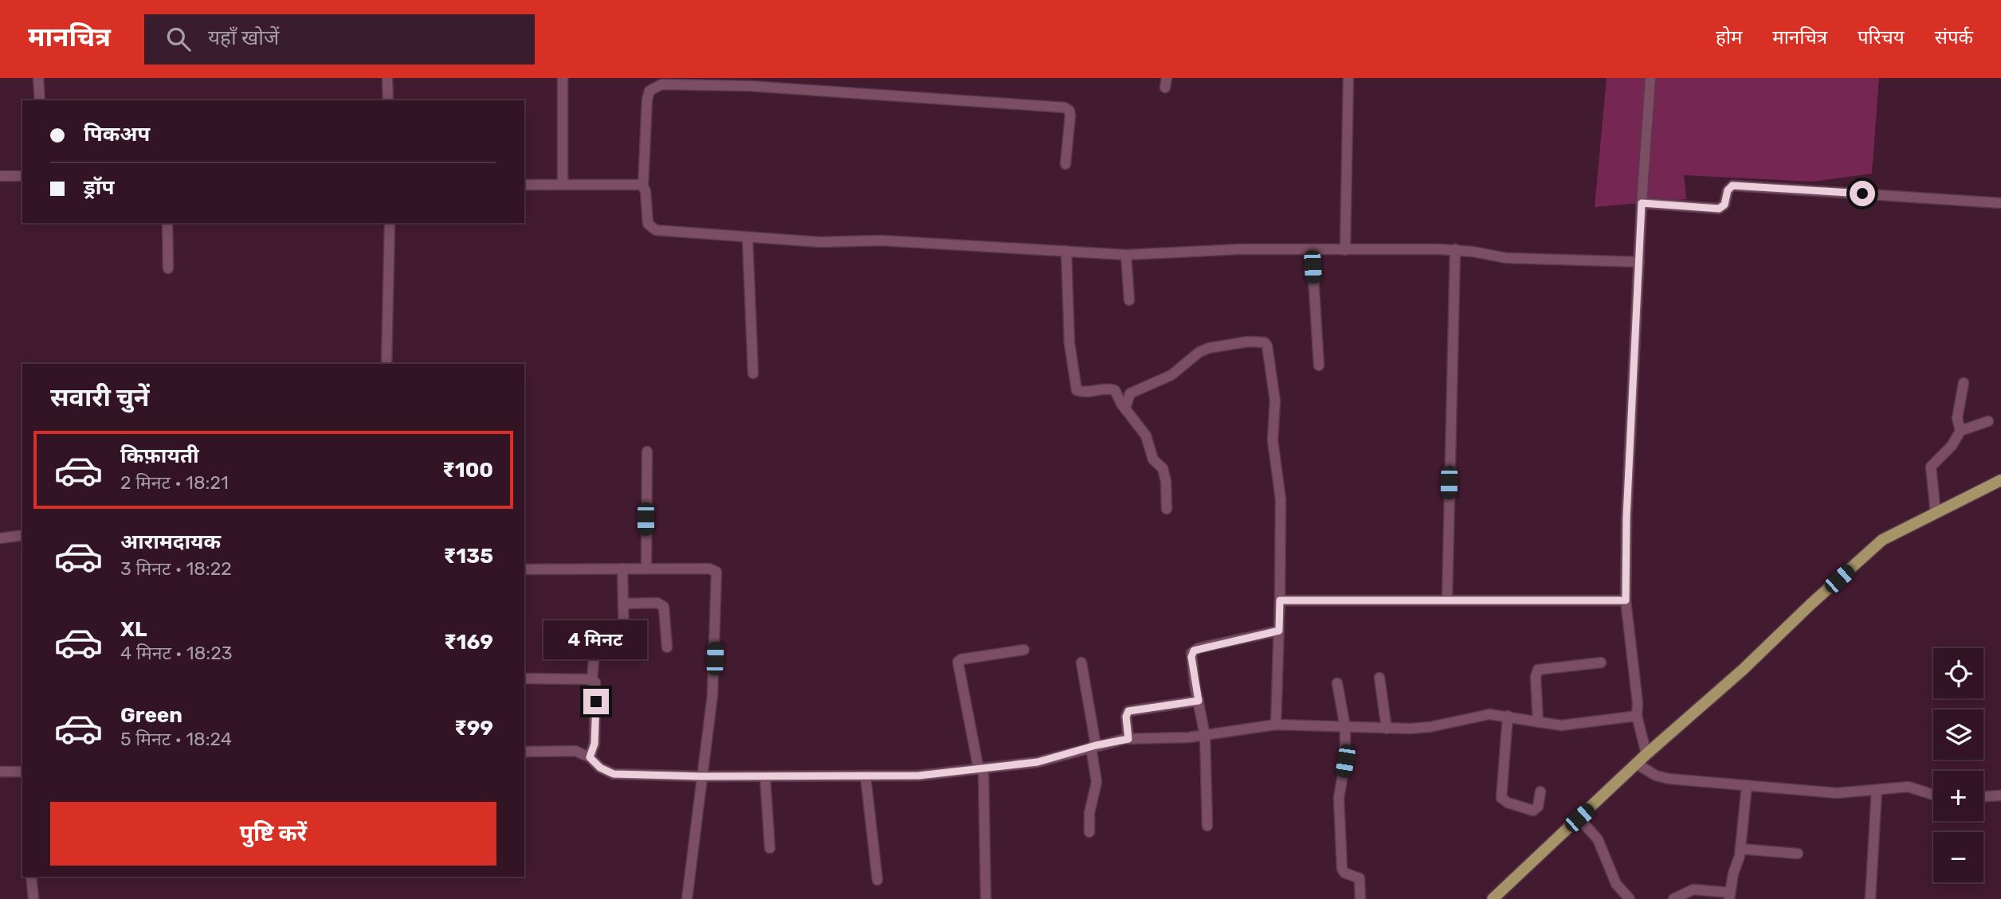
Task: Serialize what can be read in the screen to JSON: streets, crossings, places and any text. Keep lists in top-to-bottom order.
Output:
{
  "page": {
    "header": "मानचित्र",
    "search": "यहाँ खोजें",
    "nav": [
      "होम",
      "मानचित्र",
      "परिचय",
      "संपर्क"
    ],
    "banner": ["पिकअप", "ड्रॉप"],
    "heading": "सवारी चुनें",
    "list": [
      {
        "name": "किफ़ायती",
        "note": "2 मिनट · 18:21",
        "value": "₹100"
      },
      {
        "name": "आरामदायक",
        "note": "3 मिनट · 18:22",
        "value": "₹135"
      },
      {
        "name": "XL",
        "note": "4 मिनट · 18:23",
        "value": "₹169"
      },
      {
        "name": "Green",
        "note": "5 मिनट · 18:24",
        "value": "₹99"
      }
    ],
    "bubble": "4 मिनट",
    "map_buttons": ["+", "−"],
    "buttons": "पुष्टि करें"
  }
}
